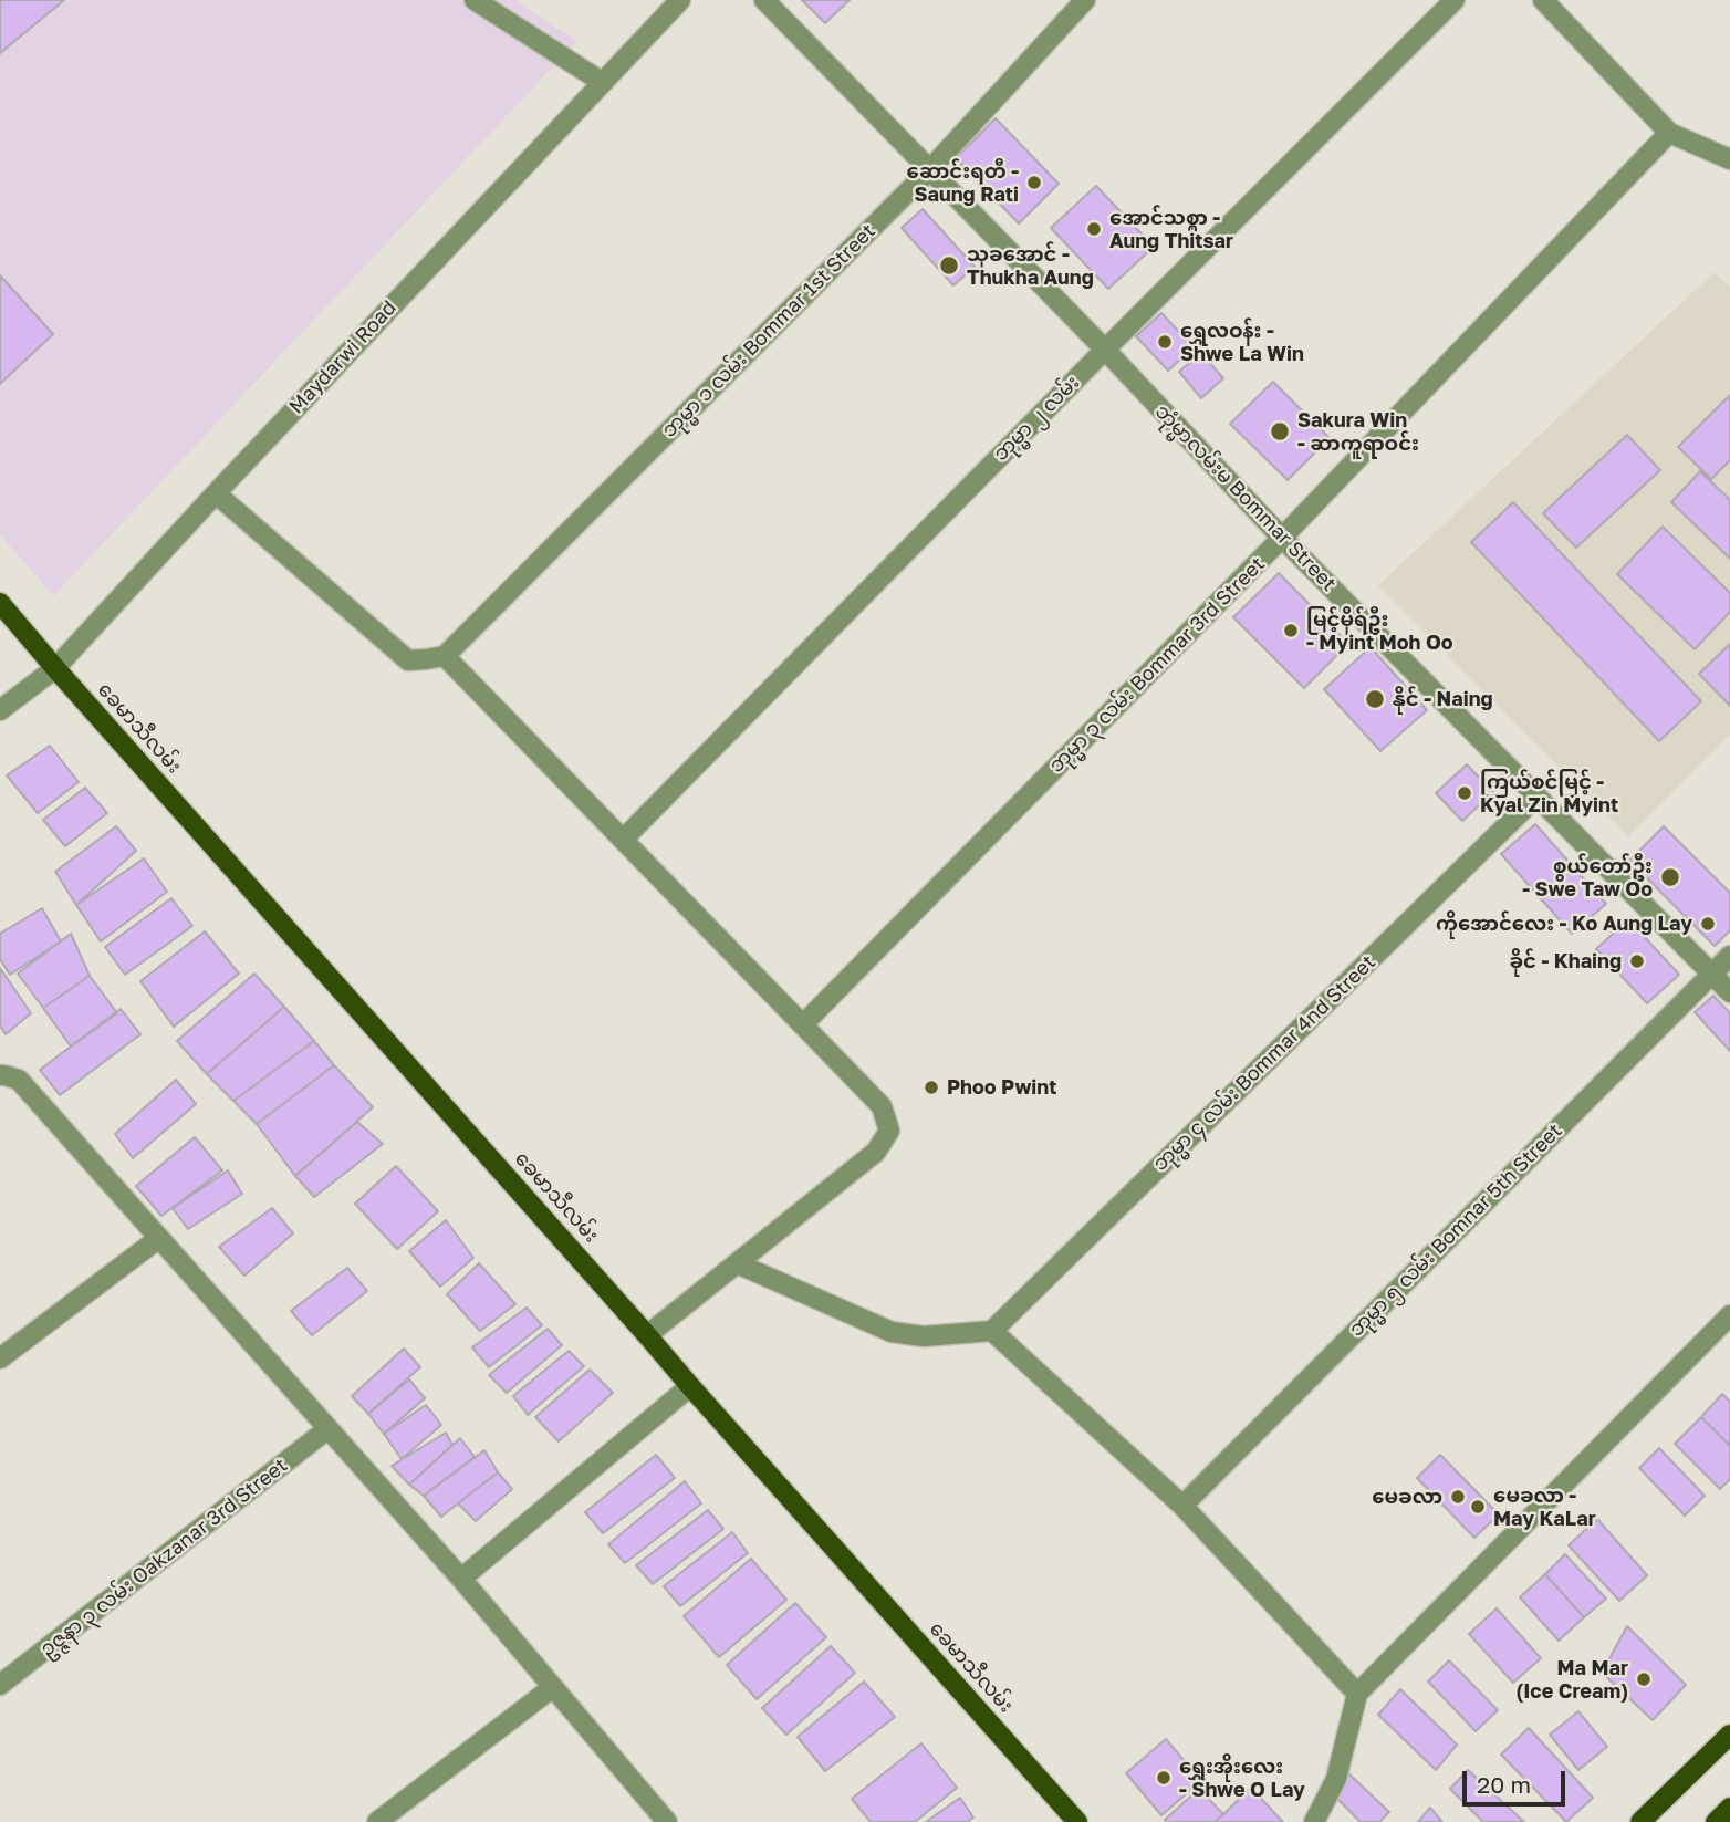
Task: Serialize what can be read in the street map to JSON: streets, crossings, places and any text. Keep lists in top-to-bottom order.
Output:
{
  "streets": {
    "main road": ["ခေမာသီလမ်း"],
    "street": [
      "ဘုမ္မာ ၁ လမ်း Bommar 1st Street",
      "Maydarwi Road",
      "ဘုမ္မာ ၂ လမ်း",
      "ဘုံမ္မာလမ်းမ Bommar Street",
      "ဘုမ္မာ ၃ လမ်း Bommar 3rd Street",
      "ဘုမ္မာ ၄ လမ်း Bommar 4nd Street",
      "ဘုမ္မာ ၅ လမ်း Bomnar 5th Street",
      "ဥဇ္ဇနာ ၃ လမ်း Oakzanar 3rd Street"
    ]
  },
  "crossings": [
    ["ဘုမ္မာ ၁ လမ်း Bommar 1st Street", "ဘုံမ္မာလမ်းမ Bommar Street"],
    ["Maydarwi Road", "ခေမာသီလမ်း"],
    ["ဘုမ္မာ ၂ လမ်း", "ဘုံမ္မာလမ်းမ Bommar Street"],
    ["ဘုံမ္မာလမ်းမ Bommar Street", "ဘုမ္မာ ၃ လမ်း Bommar 3rd Street"],
    ["ဘုံမ္မာလမ်းမ Bommar Street", "ဘုမ္မာ ၄ လမ်း Bommar 4nd Street"],
    ["ဘုံမ္မာလမ်းမ Bommar Street", "ဘုမ္မာ ၅ လမ်း Bomnar 5th Street"]
  ],
  "places": [
    "ဆောင်းရတီ - Saung Rati",
    "အောင်သစ္စာ - Aung Thitsar",
    "သုခအောင် - Thukha Aung",
    "ရွှေလဝန်း - Shwe La Win",
    "Sakura Win - ဆာကူရာဝင်း",
    "မြင့်မိုရ်ဦး - Myint Moh Oo",
    "နိုင် - Naing",
    "ကြယ်စင်မြင့် - Kyal Zin Myint",
    "စွယ်တော်ဦး - Swe Taw Oo",
    "ကိုအောင်လေး - Ko Aung Lay",
    "ခိုင် - Khaing",
    "Phoo Pwint",
    "မေခလာ",
    "မေခလာ - May KaLar",
    "Ma Mar (Ice Cream)",
    "ရွှေးအိုးလေး - Shwe O Lay"
  ],
  "scale_bar": "20 m"
}
